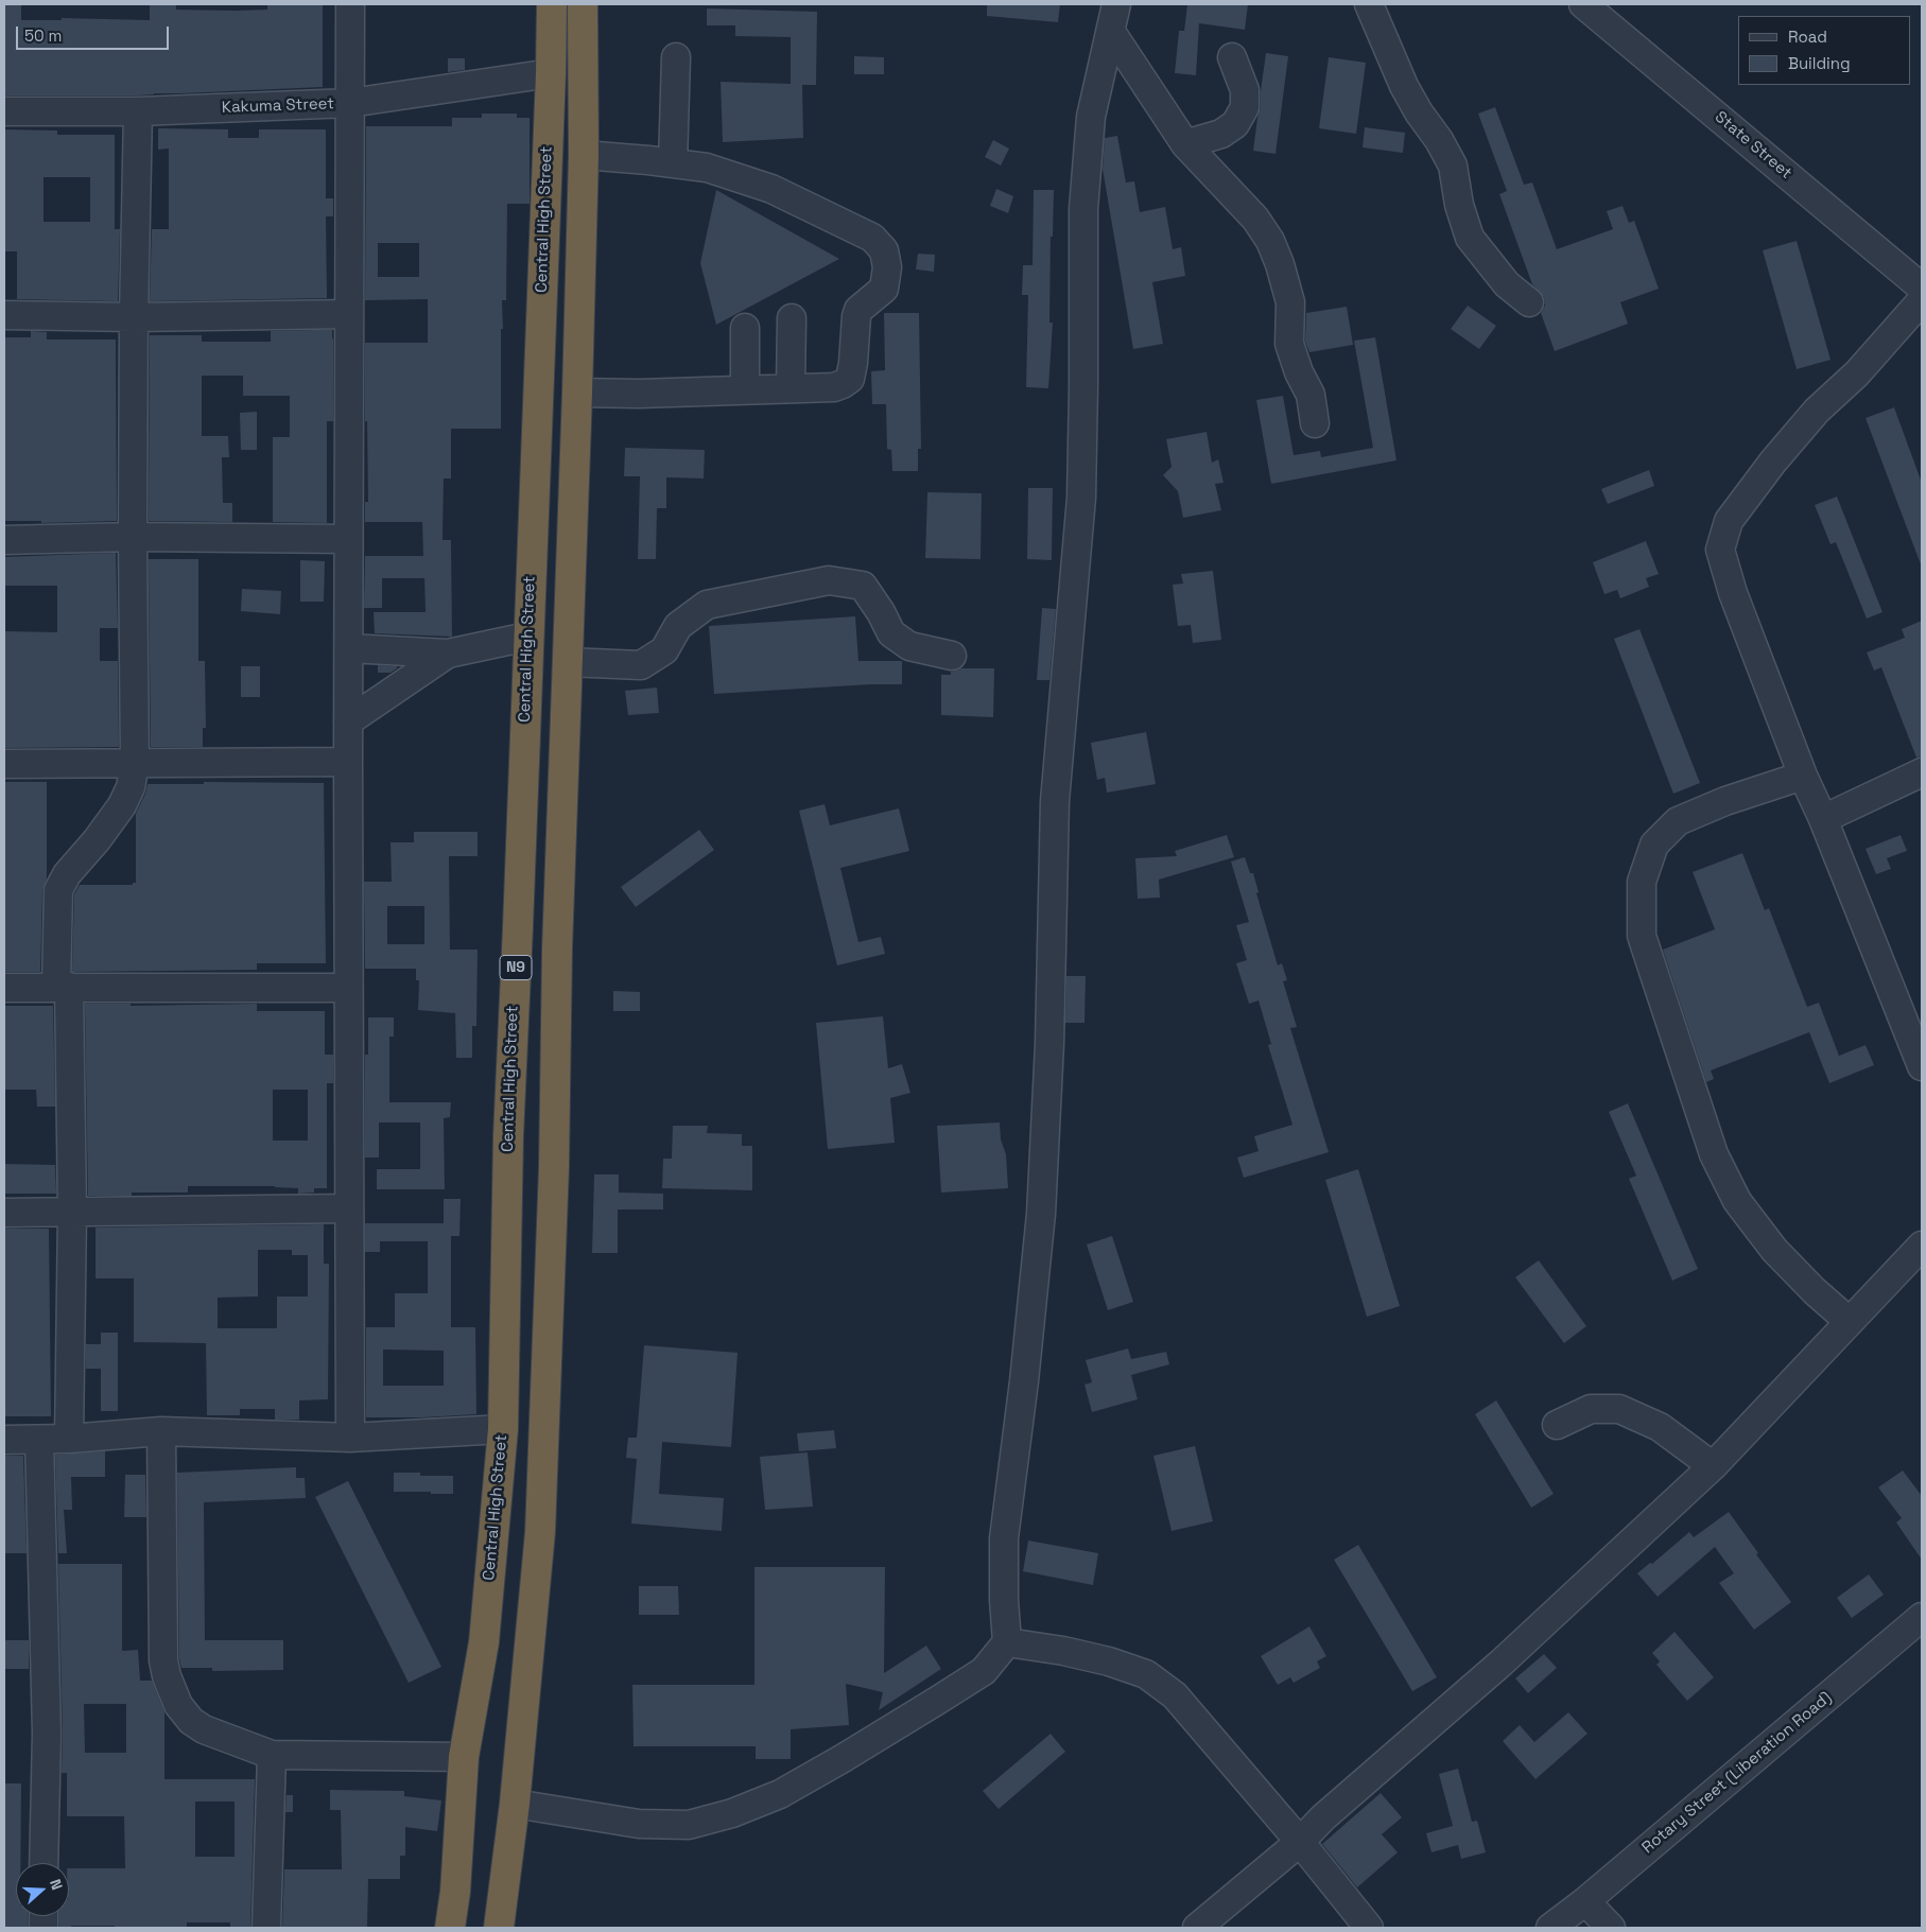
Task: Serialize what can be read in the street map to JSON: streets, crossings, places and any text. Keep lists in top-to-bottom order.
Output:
{
  "streets": {
    "highway": ["Central High Street", "N9"],
    "street": ["Kakuma Street", "State Street", "Rotary Street (Liberation Road)"]
  },
  "crossings": [
    ["Kakuma Street", "Central High Street"]
  ],
  "legend": ["Road", "Building"],
  "scale_bar": "50 m",
  "north": "right"
}
